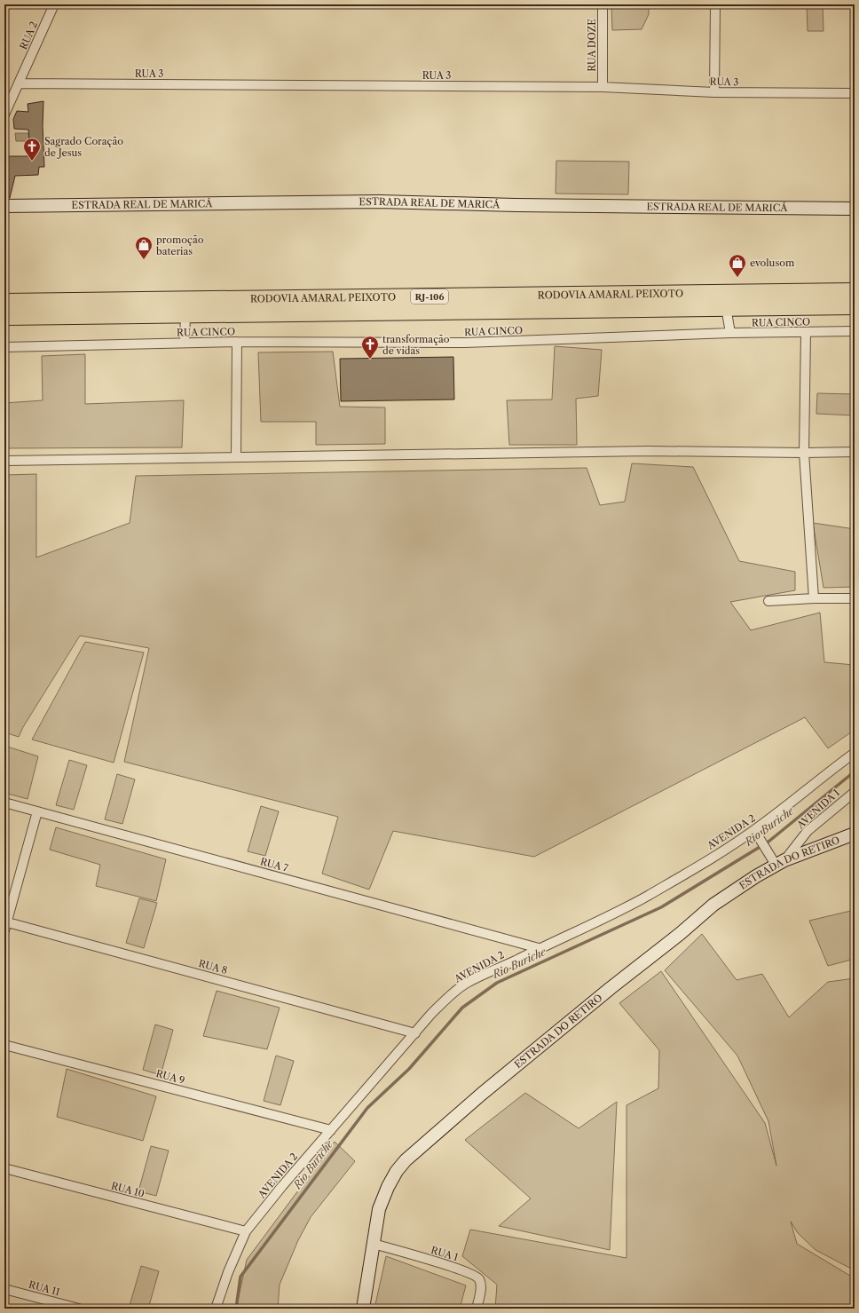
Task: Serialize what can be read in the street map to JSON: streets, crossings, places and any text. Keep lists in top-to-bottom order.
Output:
{
  "streets": {
    "highway": ["RODOVIA AMARAL PEIXOTO", "RJ-106"],
    "main road": ["ESTRADA REAL DE MARICÁ", "ESTRADA DO RETIRO"],
    "street": [
      "RUA 2",
      "RUA DOZE",
      "RUA 3",
      "RUA CINCO",
      "AVENIDA 1",
      "AVENIDA 2",
      "RUA 7",
      "RUA 8",
      "RUA 9",
      "RUA 10",
      "RUA 1",
      "RUA 11"
    ]
  },
  "crossings": [
    ["RUA 2", "RUA 3"],
    ["RUA DOZE", "RUA 3"],
    ["AVENIDA 1", "ESTRADA DO RETIRO"],
    ["AVENIDA 2", "RUA 7"],
    ["AVENIDA 2", "RUA 8"],
    ["AVENIDA 2", "RUA 9"],
    ["AVENIDA 2", "RUA 10"],
    ["ESTRADA DO RETIRO", "RUA 1"]
  ],
  "water": ["Rio Buriche"],
  "places": {
    "church": ["Sagrado Coração de Jesus", "transformação de vidas"],
    "shop": ["promoção baterias", "evolusom"]
  }
}
